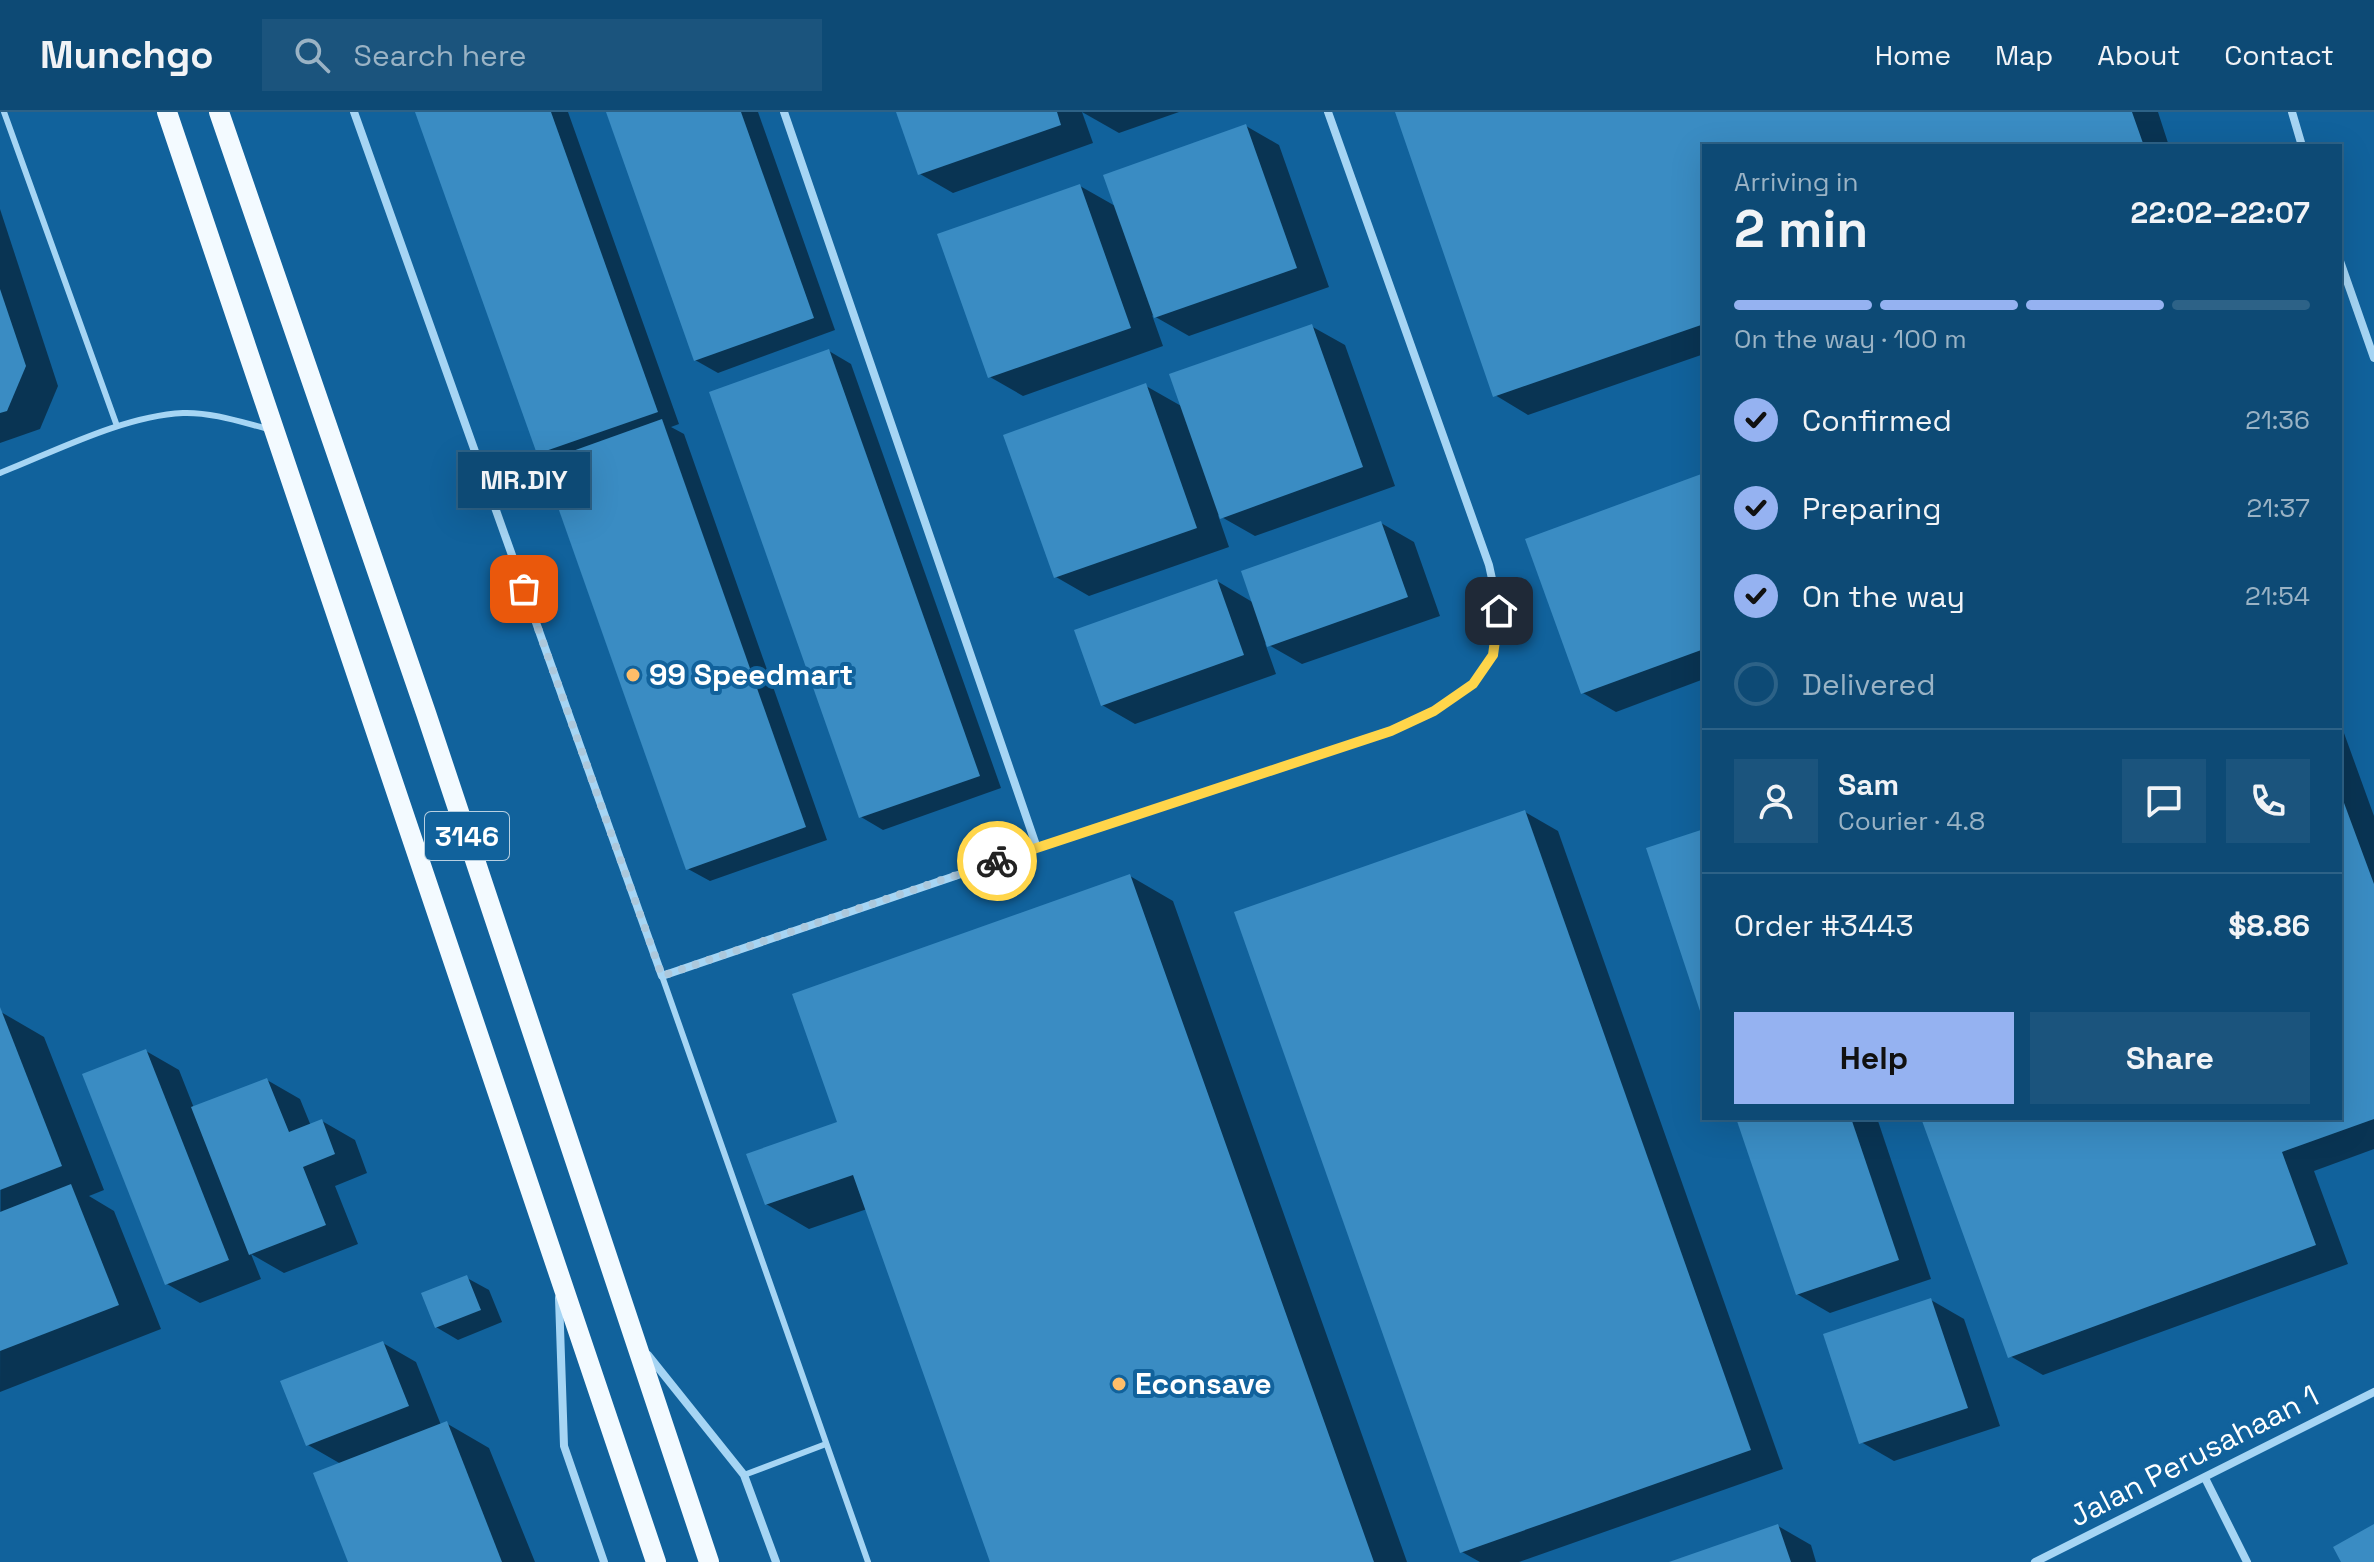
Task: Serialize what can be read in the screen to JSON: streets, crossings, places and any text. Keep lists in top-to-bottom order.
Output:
{
  "streets": {
    "main road": ["3146"],
    "street": ["Jalan Perusahaan 1"]
  },
  "places": ["MR.DIY", "99 Speedmart", "Econsave"],
  "page": {
    "header": "Munchgo",
    "search": "Search here",
    "nav": [
      "Home",
      "Map",
      "About",
      "Contact"
    ],
    "heading": ["2 min", "Arriving in", "22:02–22:07"],
    "panel": [
      "Sam",
      "Courier · 4.8",
      "Order #3443",
      "$8.86"
    ],
    "bar": "On the way · 100 m",
    "list": [
      ["Confirmed", "21:36"],
      ["Preparing", "21:37"],
      ["On the way", "21:54"],
      "Delivered"
    ],
    "bubble": "MR.DIY",
    "buttons": ["Help", "Share"]
  }
}
